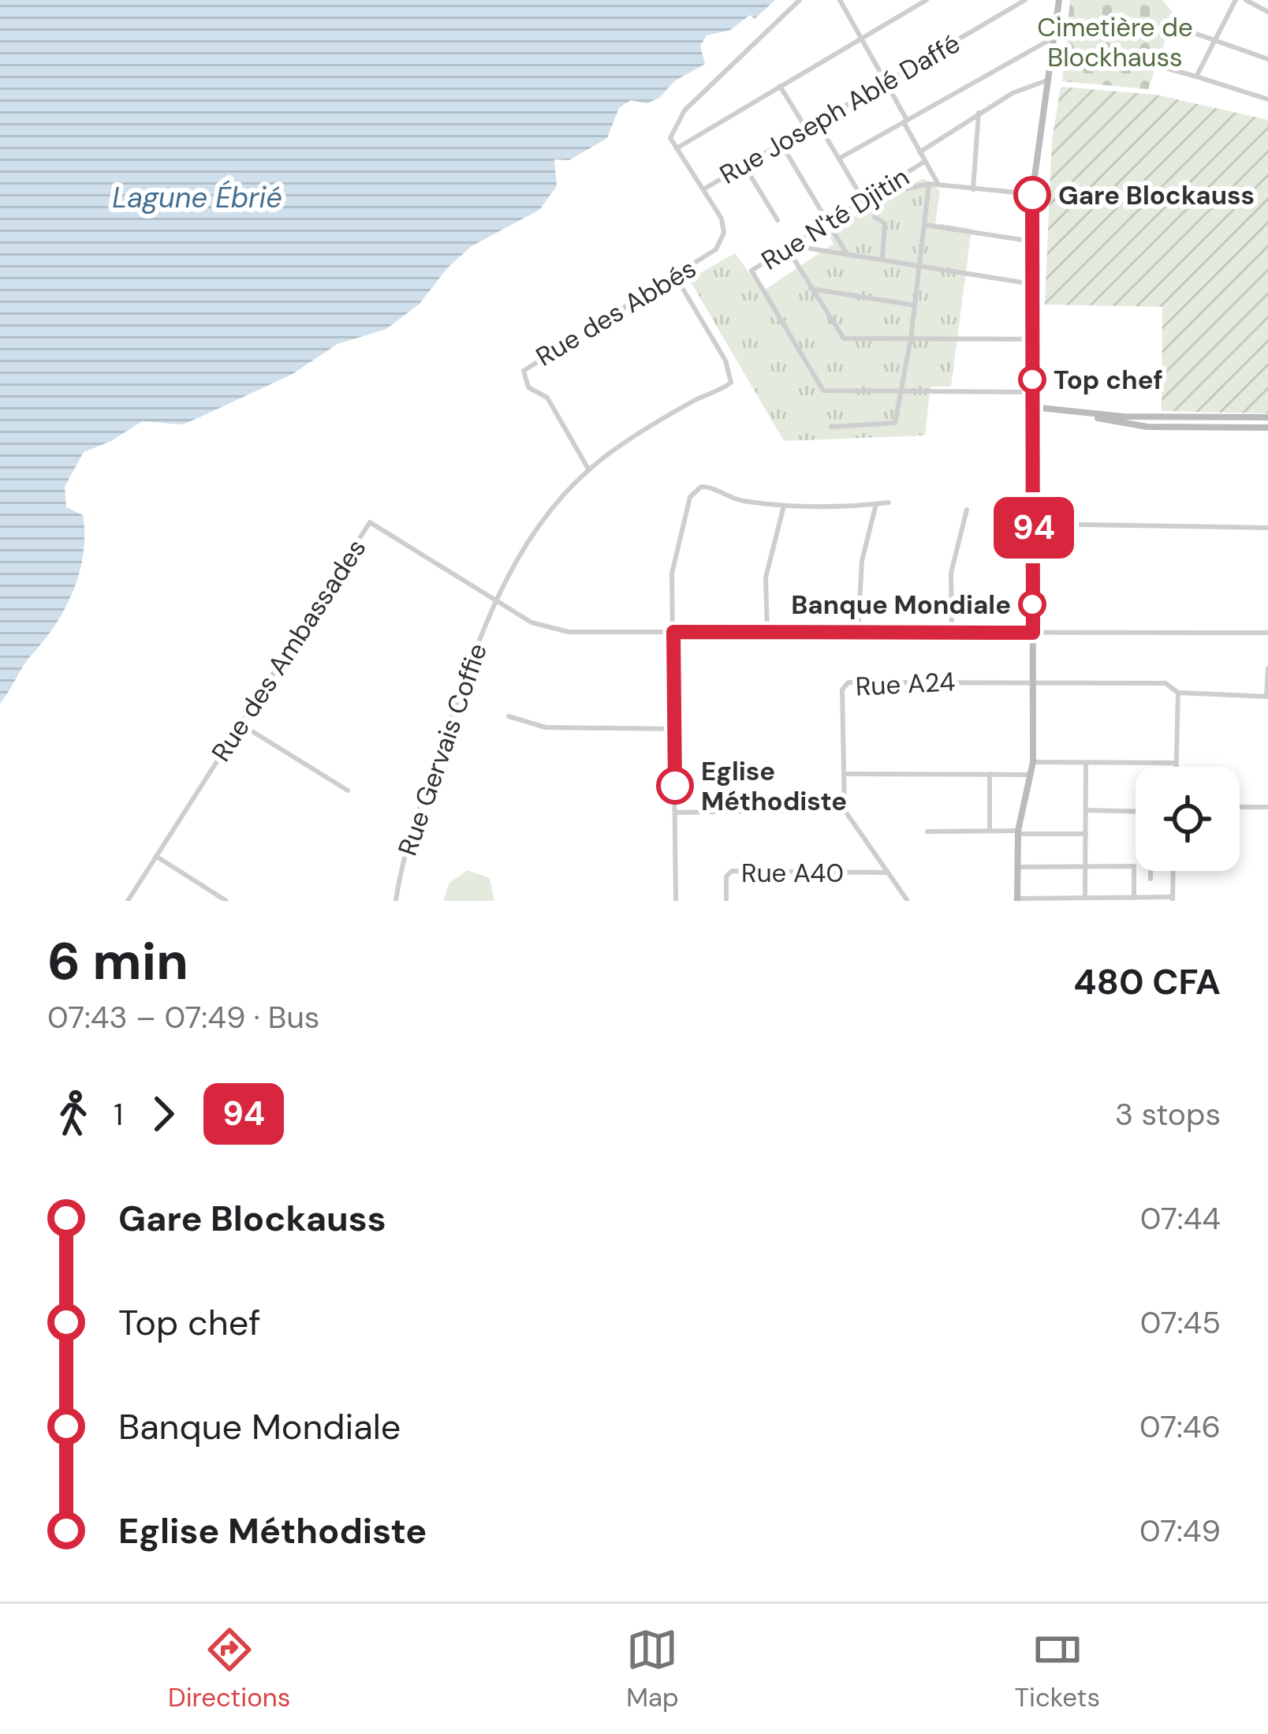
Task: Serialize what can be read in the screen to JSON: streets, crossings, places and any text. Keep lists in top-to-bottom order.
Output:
{
  "streets": {
    "street": [
      "Rue Joseph Ablé Daffé",
      "Rue N'té Djitin",
      "Rue des Abbés",
      "Rue des Ambassades",
      "Rue A24",
      "Rue Gervais Coffie",
      "Rue A40"
    ]
  },
  "crossings": [
    ["Rue Joseph Ablé Daffé", "Rue des Abbés"],
    ["Rue des Abbés", "Rue Gervais Coffie"],
    ["Rue des Ambassades", "Rue Gervais Coffie"]
  ],
  "water": ["Lagune Ébrié"],
  "parks": ["Cimetière de Blockhauss"],
  "places": [
    "Gare Blockauss",
    "Top chef",
    "Banque Mondiale",
    "Eglise Méthodiste"
  ],
  "lines": ["bus line 94"],
  "page": {
    "on_map": "94",
    "heading": ["6 min", "07:43 – 07:49 · Bus", "480 CFA"],
    "legs": ["1", "94", "3 stops"],
    "list": [
      {
        "name": "Gare Blockauss",
        "value": "07:44"
      },
      {
        "name": "Top chef",
        "value": "07:45"
      },
      {
        "name": "Banque Mondiale",
        "value": "07:46"
      },
      {
        "name": "Eglise Méthodiste",
        "value": "07:49"
      }
    ],
    "tabs": ["Directions", "Map", "Tickets"]
  }
}
